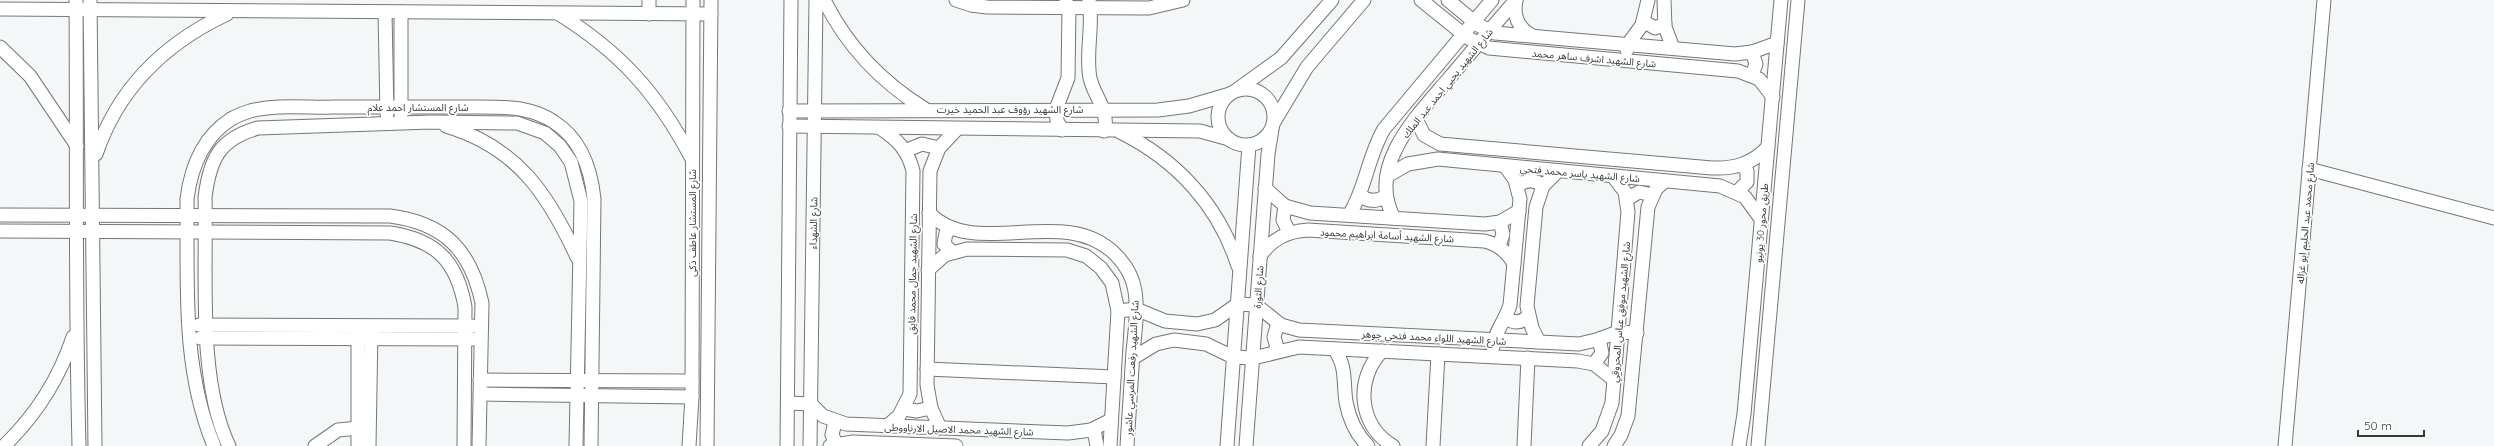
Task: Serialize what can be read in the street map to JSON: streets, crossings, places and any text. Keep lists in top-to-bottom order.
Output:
{
  "streets": {
    "street": [
      "شارع الشهيد اشرف ساهر محمد",
      "شارع الشهيد يحيي احمد عبد الملك",
      "شارع المستشار احمد علام",
      "شارع الشهيد رؤوف عبد الحميد خيرت",
      "شارع الشهيد ياسر محمد فتحي",
      "شارع المستشار عاطف ذكى",
      "شارع الشهداء",
      "طريق محور 30 يونيو",
      "شارع محمد عبد الحليم ابو غزاله",
      "شارع الشهيد أسامة ابراهيم محمود",
      "شارع الشهيد جمال محمد فايق",
      "شارع الثورة",
      "شارع الشهيد موفق عباس المحروقي",
      "شارع الشهيد اللواء محمد فتحي جوهر",
      "شارع الشهيد رفعت المرسي عاشور",
      "شارع الشهيد محمد الاصيل الارناووطى"
    ]
  },
  "crossings": [
    ["شارع الشهيد اشرف ساهر محمد", "شارع الشهيد يحيي احمد عبد الملك"],
    ["شارع الشهيد اشرف ساهر محمد", "طريق محور 30 يونيو"],
    ["شارع الشهيد يحيي احمد عبد الملك", "شارع الشهيد ياسر محمد فتحي"],
    ["شارع الشهيد يحيي احمد عبد الملك", "شارع الشهيد أسامة ابراهيم محمود"],
    ["شارع الشهيد رؤوف عبد الحميد خيرت", "شارع الشهداء"],
    ["شارع الشهيد رؤوف عبد الحميد خيرت", "شارع الشهيد جمال محمد فايق"],
    ["شارع الشهيد رؤوف عبد الحميد خيرت", "شارع الثورة"],
    ["شارع الشهيد ياسر محمد فتحي", "طريق محور 30 يونيو"],
    ["شارع الشهيد ياسر محمد فتحي", "شارع الشهيد موفق عباس المحروقي"],
    ["شارع الشهداء", "شارع الشهيد محمد الاصيل الارناووطى"],
    ["شارع الشهيد أسامة ابراهيم محمود", "شارع الثورة"],
    ["شارع الشهيد جمال محمد فايق", "شارع الشهيد رفعت المرسي عاشور"],
    ["شارع الشهيد جمال محمد فايق", "شارع الشهيد محمد الاصيل الارناووطى"],
    ["شارع الثورة", "شارع الشهيد اللواء محمد فتحي جوهر"],
    ["شارع الشهيد موفق عباس المحروقي", "شارع الشهيد اللواء محمد فتحي جوهر"],
    ["شارع الشهيد رفعت المرسي عاشور", "شارع الشهيد محمد الاصيل الارناووطى"]
  ],
  "scale_bar": "50 m"
}
